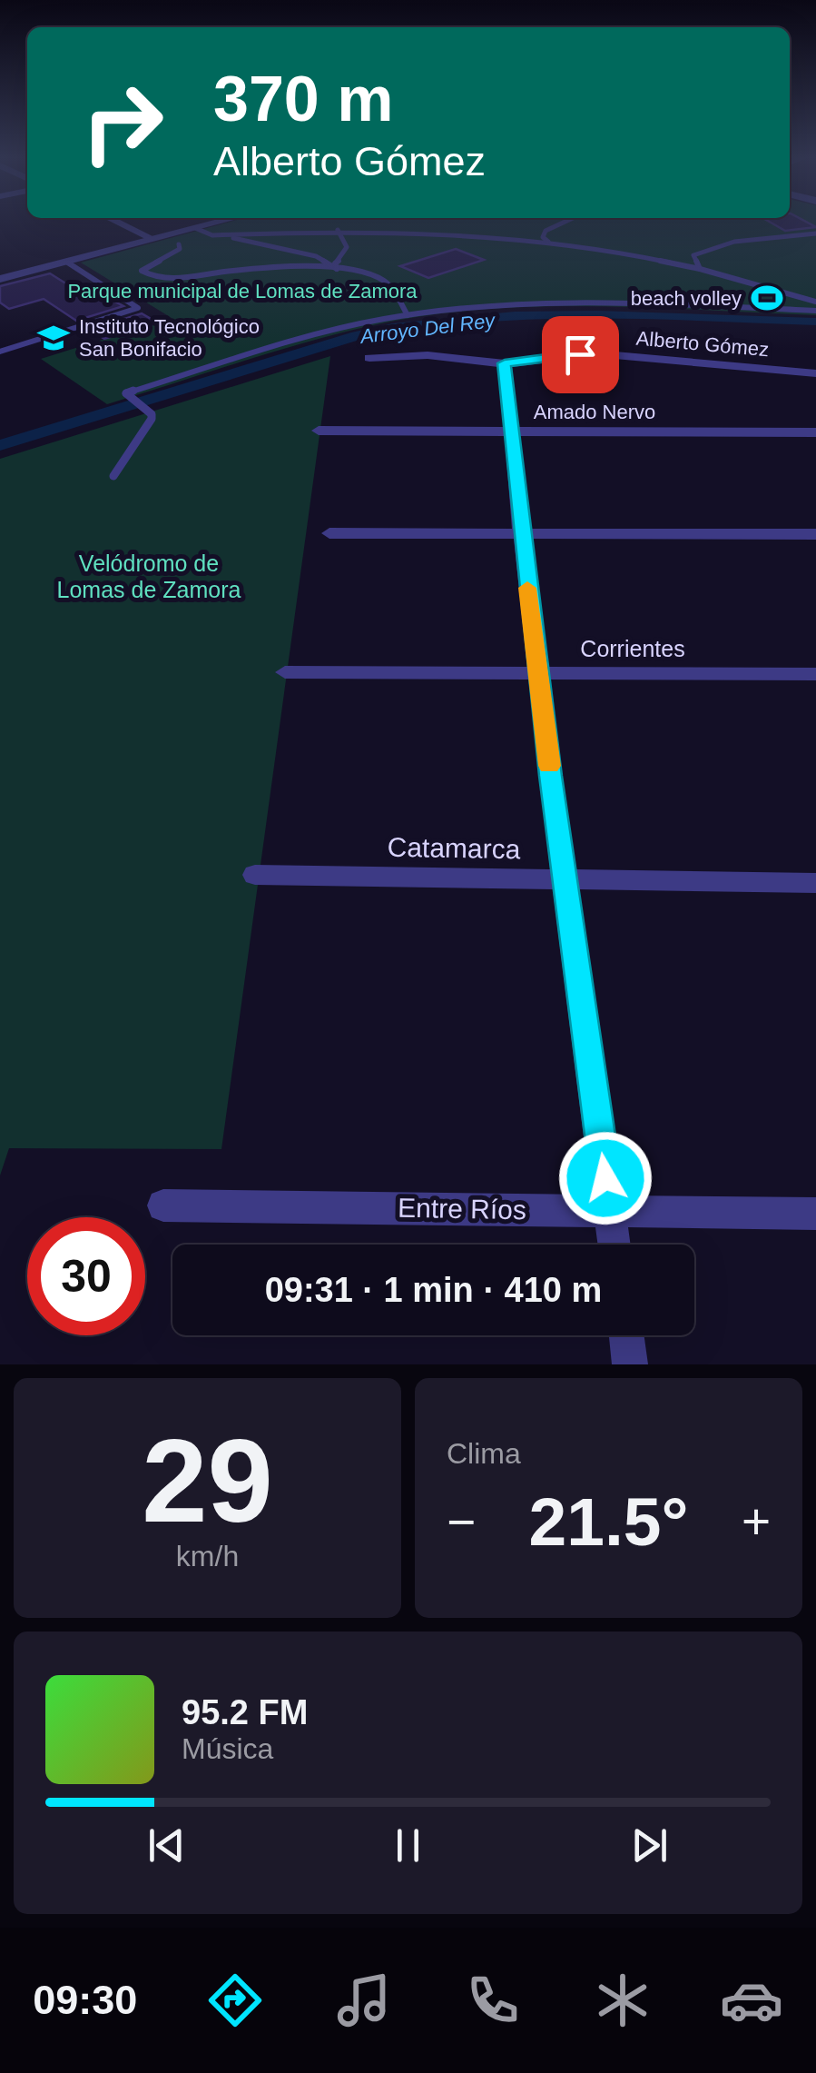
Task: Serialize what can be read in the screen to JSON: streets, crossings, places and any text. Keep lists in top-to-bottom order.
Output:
{
  "streets": {
    "street": [
      "Alberto Gómez",
      "Amado Nervo",
      "Corrientes",
      "Catamarca",
      "Entre Ríos"
    ]
  },
  "water": ["Arroyo Del Rey"],
  "parks": ["Parque municipal de Lomas de Zamora", "Velódromo de Lomas de Zamora"],
  "places": {
    "sports": ["beach volley"],
    "school or university": ["Instituto Tecnológico San Bonifacio"]
  },
  "page": {
    "turn": ["370 m", "Alberto Gómez"],
    "limit": "30",
    "trip": "09:31 · 1 min · 410 m",
    "tile": [
      ["29", "km/h"],
      "Clima"
    ],
    "heat": ["−", "21.5°", "+"],
    "song": ["95.2 FM", "Música"],
    "tabs": "09:30"
  }
}
